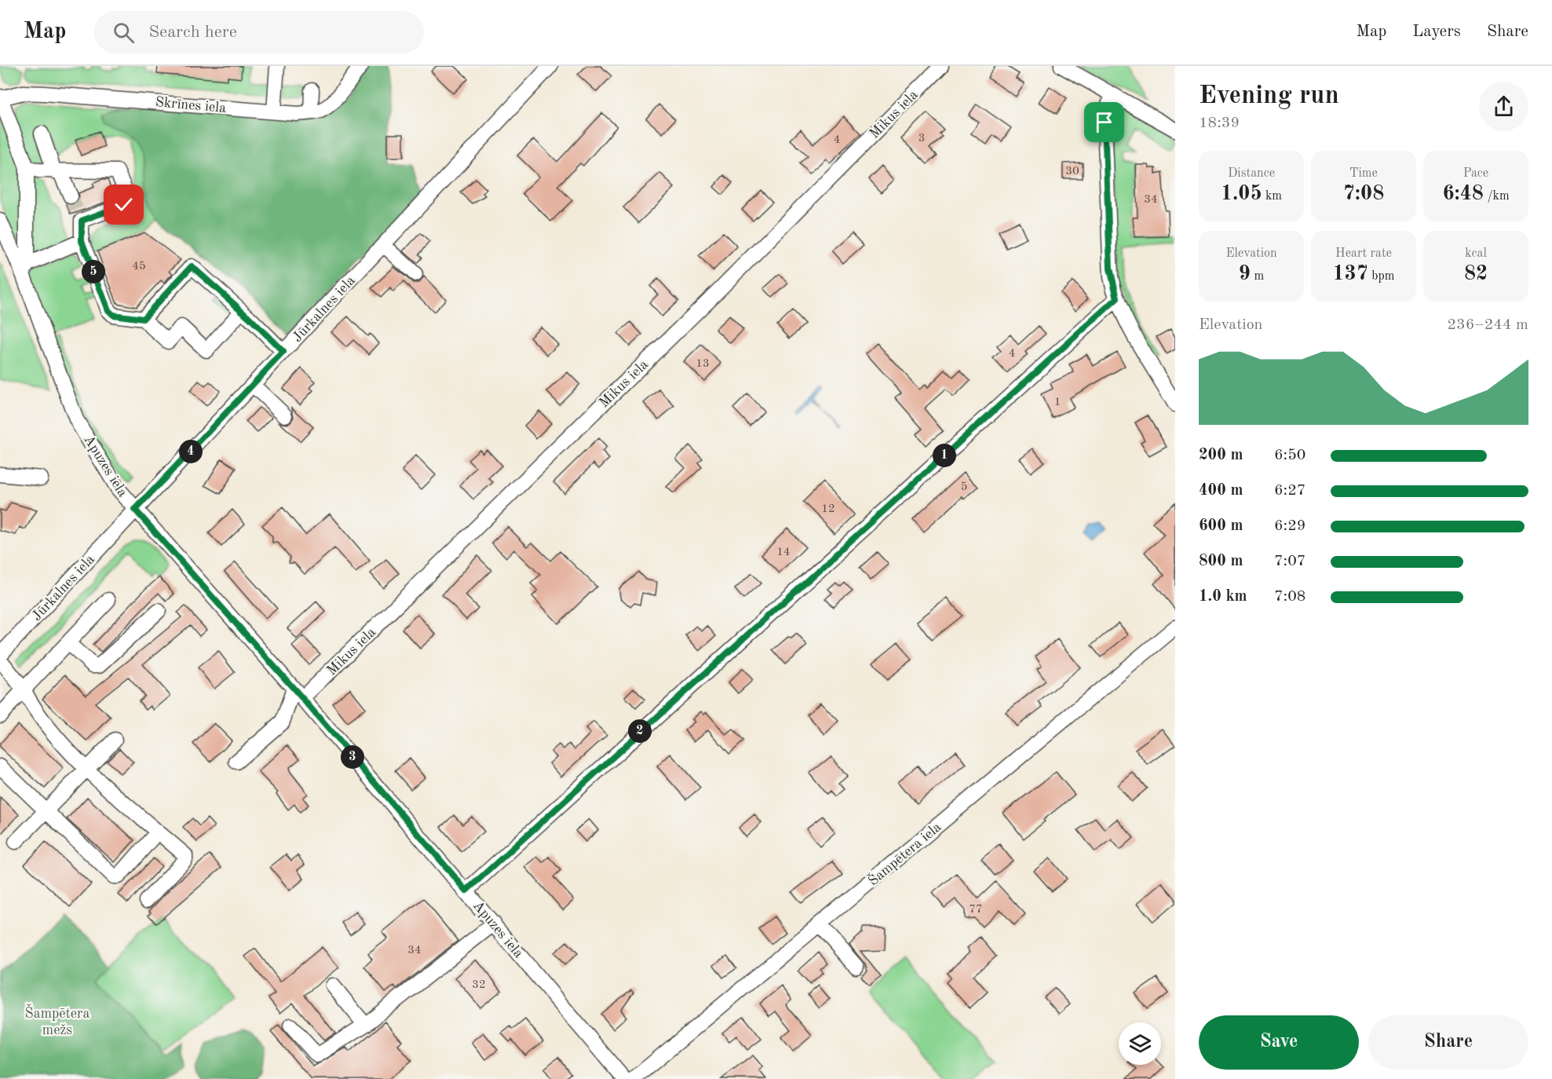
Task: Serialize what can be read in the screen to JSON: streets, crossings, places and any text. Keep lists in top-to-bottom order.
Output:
{
  "streets": {
    "street": [
      "Skrīnes iela",
      "Mikus iela",
      "Jūrkalnes iela",
      "Apuzes iela",
      "Šampētera iela"
    ]
  },
  "crossings": [
    ["Skrīnes iela", "Apuzes iela"],
    ["Mikus iela", "Apuzes iela"],
    ["Jūrkalnes iela", "Apuzes iela"]
  ],
  "parks": ["Šampētera mežs"],
  "house_numbers": [
    "3",
    "4",
    "30",
    "34",
    "45",
    "4",
    "13",
    "1",
    "5",
    "12",
    "14",
    "77",
    "34",
    "32"
  ],
  "page": {
    "header": "Map",
    "search": "Search here",
    "nav": ["Map", "Layers", "Share"],
    "heading": ["Evening run", "18:39"],
    "stats": [
      ["Distance", "1.05 km"],
      ["Time", "7:08"],
      ["Pace", "6:48 /km"],
      ["Elevation", "9 m"],
      ["Heart rate", "137 bpm"],
      ["kcal", "82"]
    ],
    "pins": [
      "5",
      "4",
      "1",
      "2",
      "3"
    ],
    "chart": ["Elevation", "236–244 m"],
    "list": [
      {
        "name": "200 m",
        "note": "6:50"
      },
      {
        "name": "400 m",
        "note": "6:27"
      },
      {
        "name": "600 m",
        "note": "6:29"
      },
      {
        "name": "800 m",
        "note": "7:07"
      },
      {
        "name": "1.0 km",
        "note": "7:08"
      }
    ],
    "buttons": ["Save", "Share"]
  }
}
